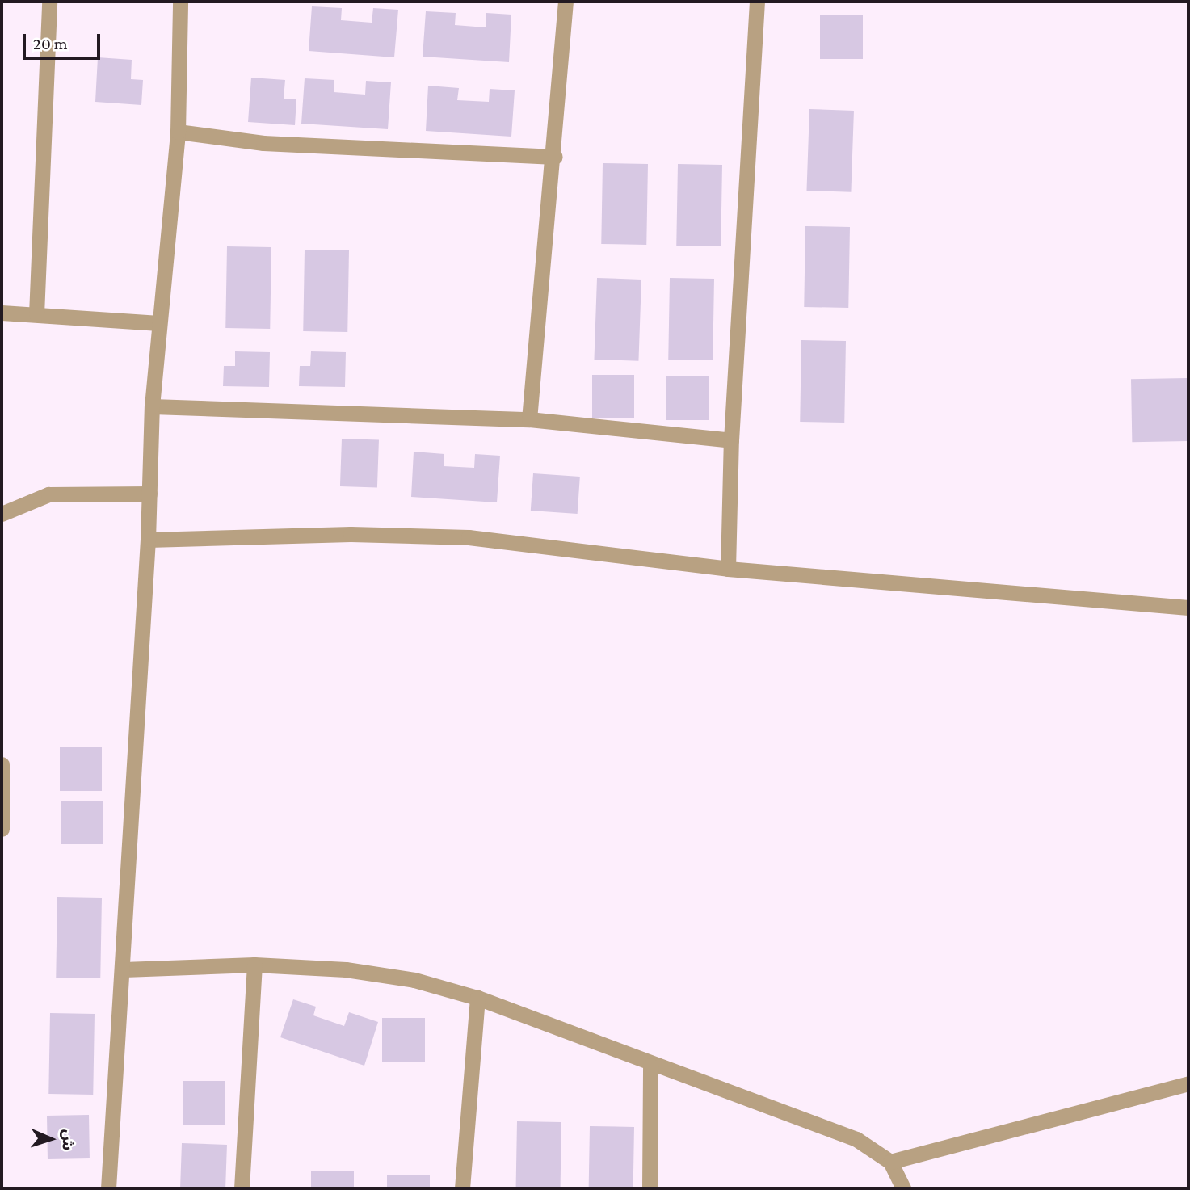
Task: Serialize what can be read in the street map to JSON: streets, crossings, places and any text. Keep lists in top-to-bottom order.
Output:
{
  "scale_bar": "20 m",
  "north": "right"
}
